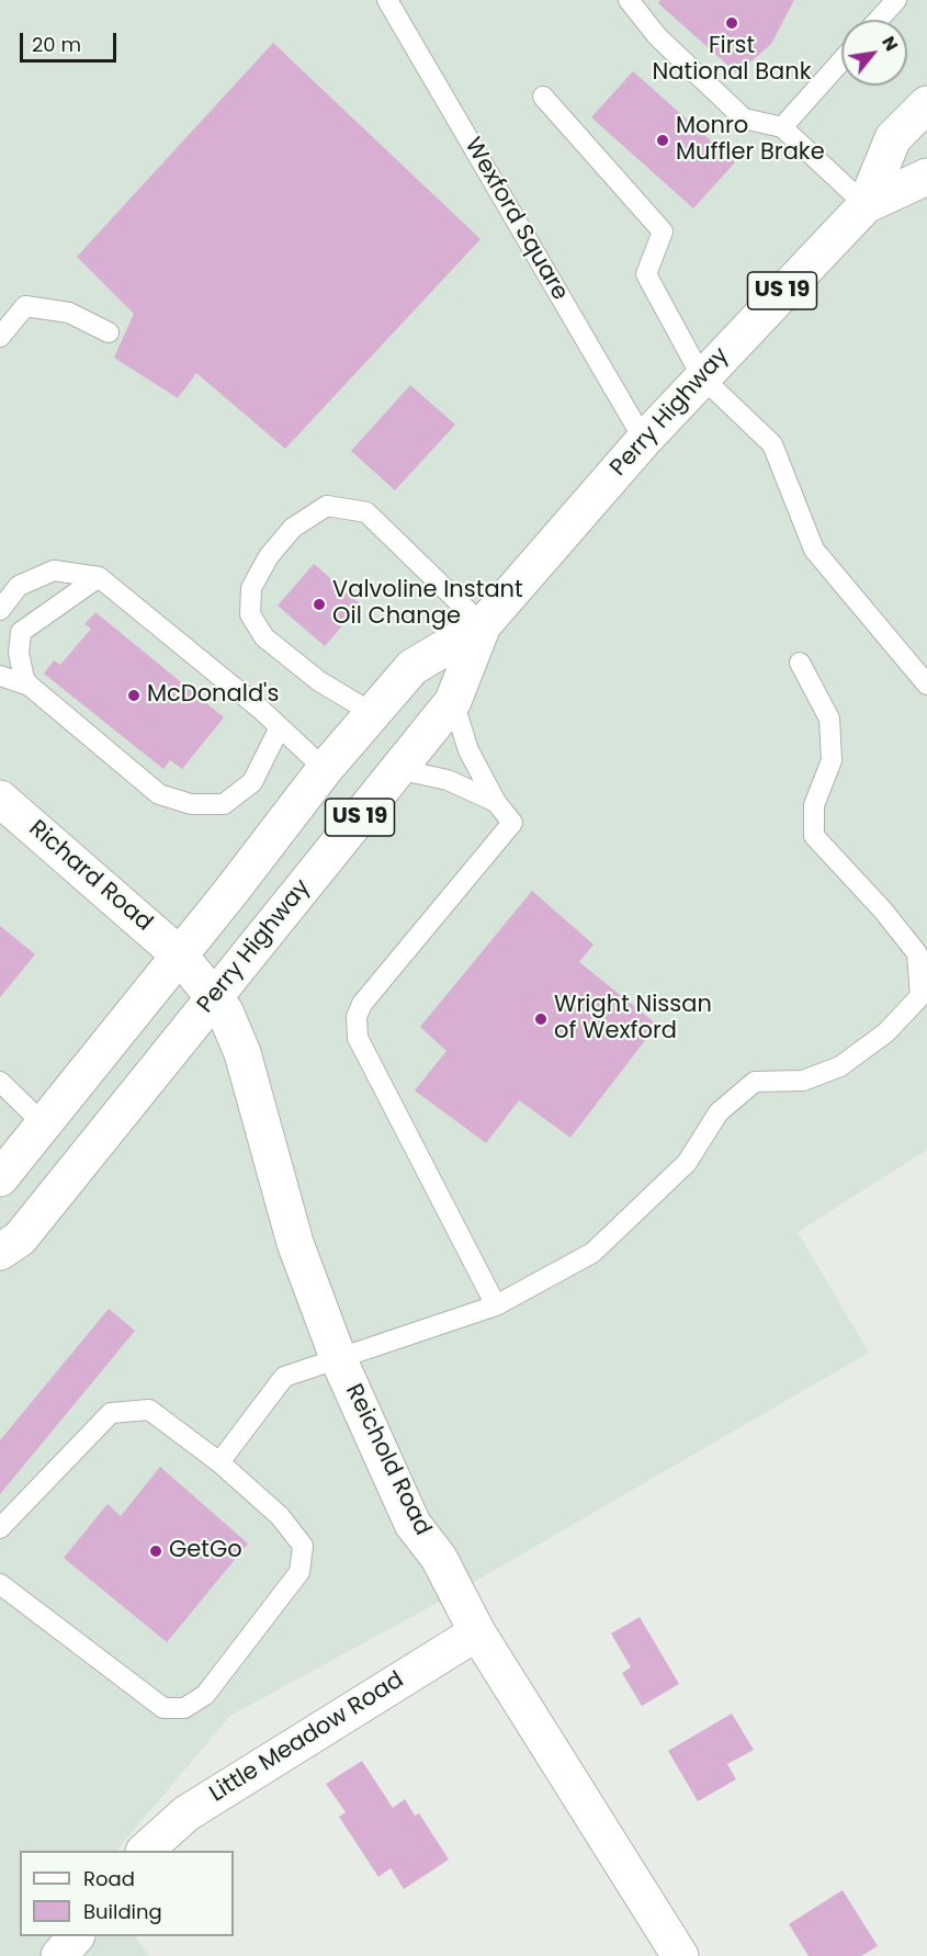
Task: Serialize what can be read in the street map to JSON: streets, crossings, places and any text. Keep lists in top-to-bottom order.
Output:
{
  "streets": {
    "main road": [
      "US 19",
      "Perry Highway",
      "Richard Road",
      "Reichold Road",
      "Little Meadow Road"
    ],
    "lane": ["Wexford Square"]
  },
  "crossings": [
    ["Wexford Square", "Perry Highway"],
    ["Perry Highway", "Richard Road"],
    ["Perry Highway", "Reichold Road"],
    ["Richard Road", "Reichold Road"],
    ["Reichold Road", "Little Meadow Road"]
  ],
  "places": [
    "First National Bank",
    "Monro Muffler Brake",
    "Valvoline Instant Oil Change",
    "McDonald's",
    "Wright Nissan of Wexford",
    "GetGo"
  ],
  "legend": ["Road", "Building"],
  "scale_bar": "20 m",
  "north": "top right"
}
